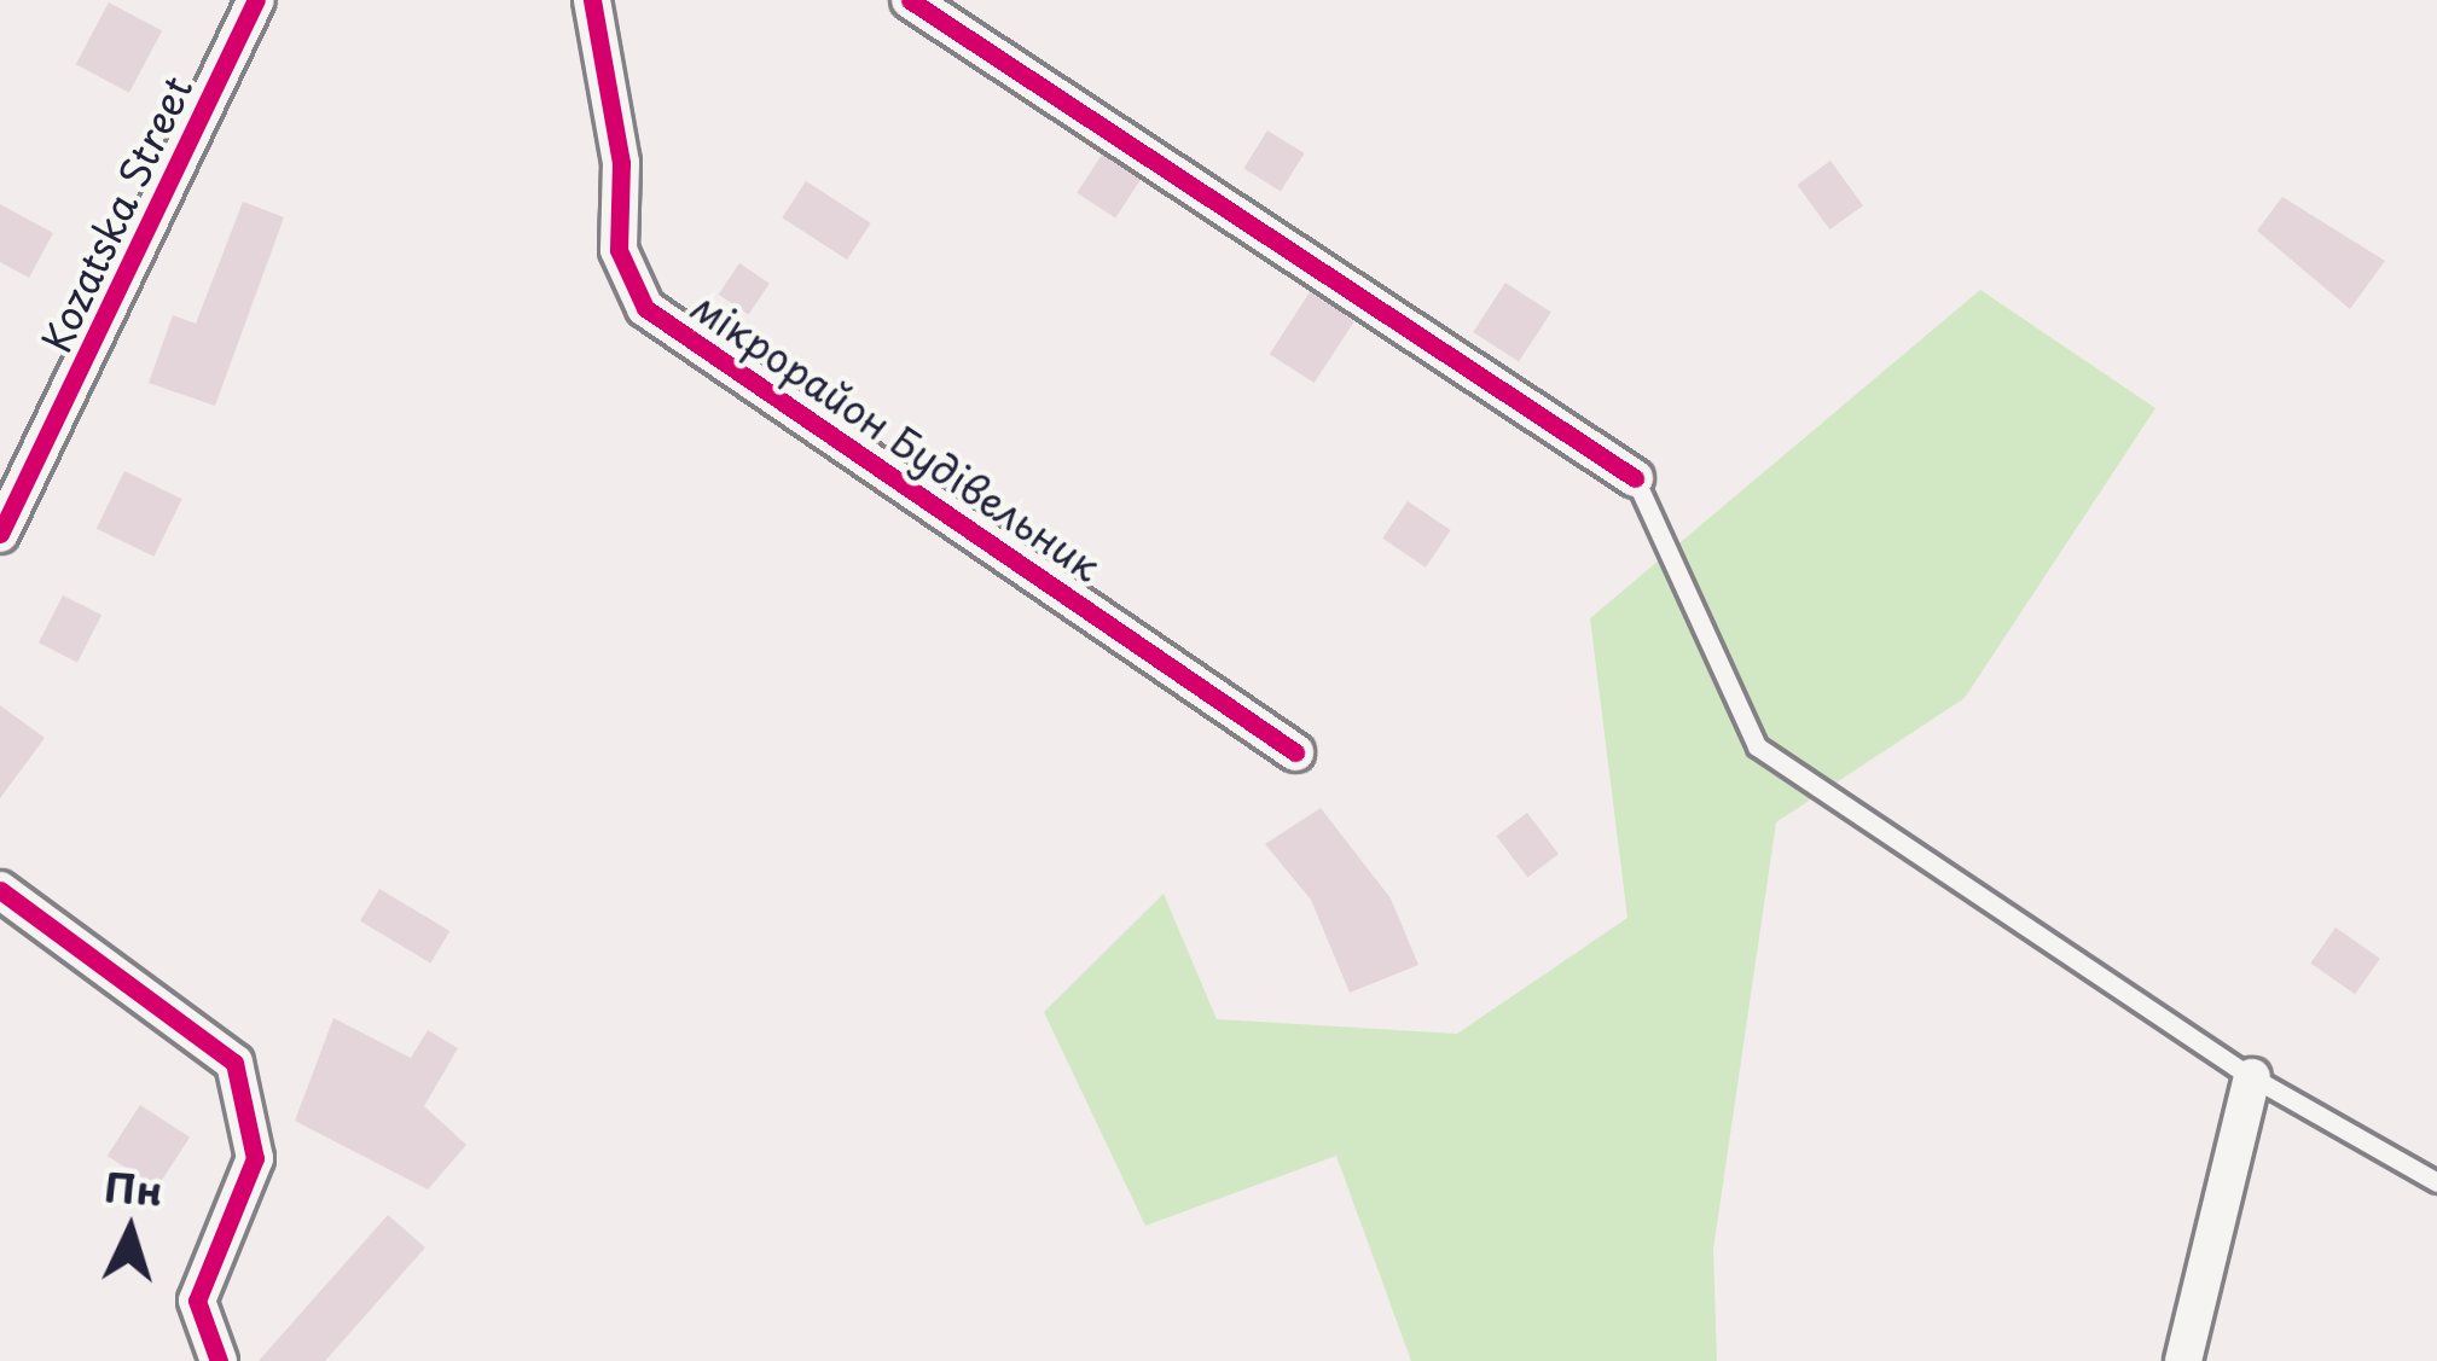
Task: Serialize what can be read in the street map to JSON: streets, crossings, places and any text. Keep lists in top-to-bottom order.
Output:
{
  "streets": {
    "street": ["Kozatska Street", "мікрорайон Будівельник"]
  },
  "north": "top"
}
